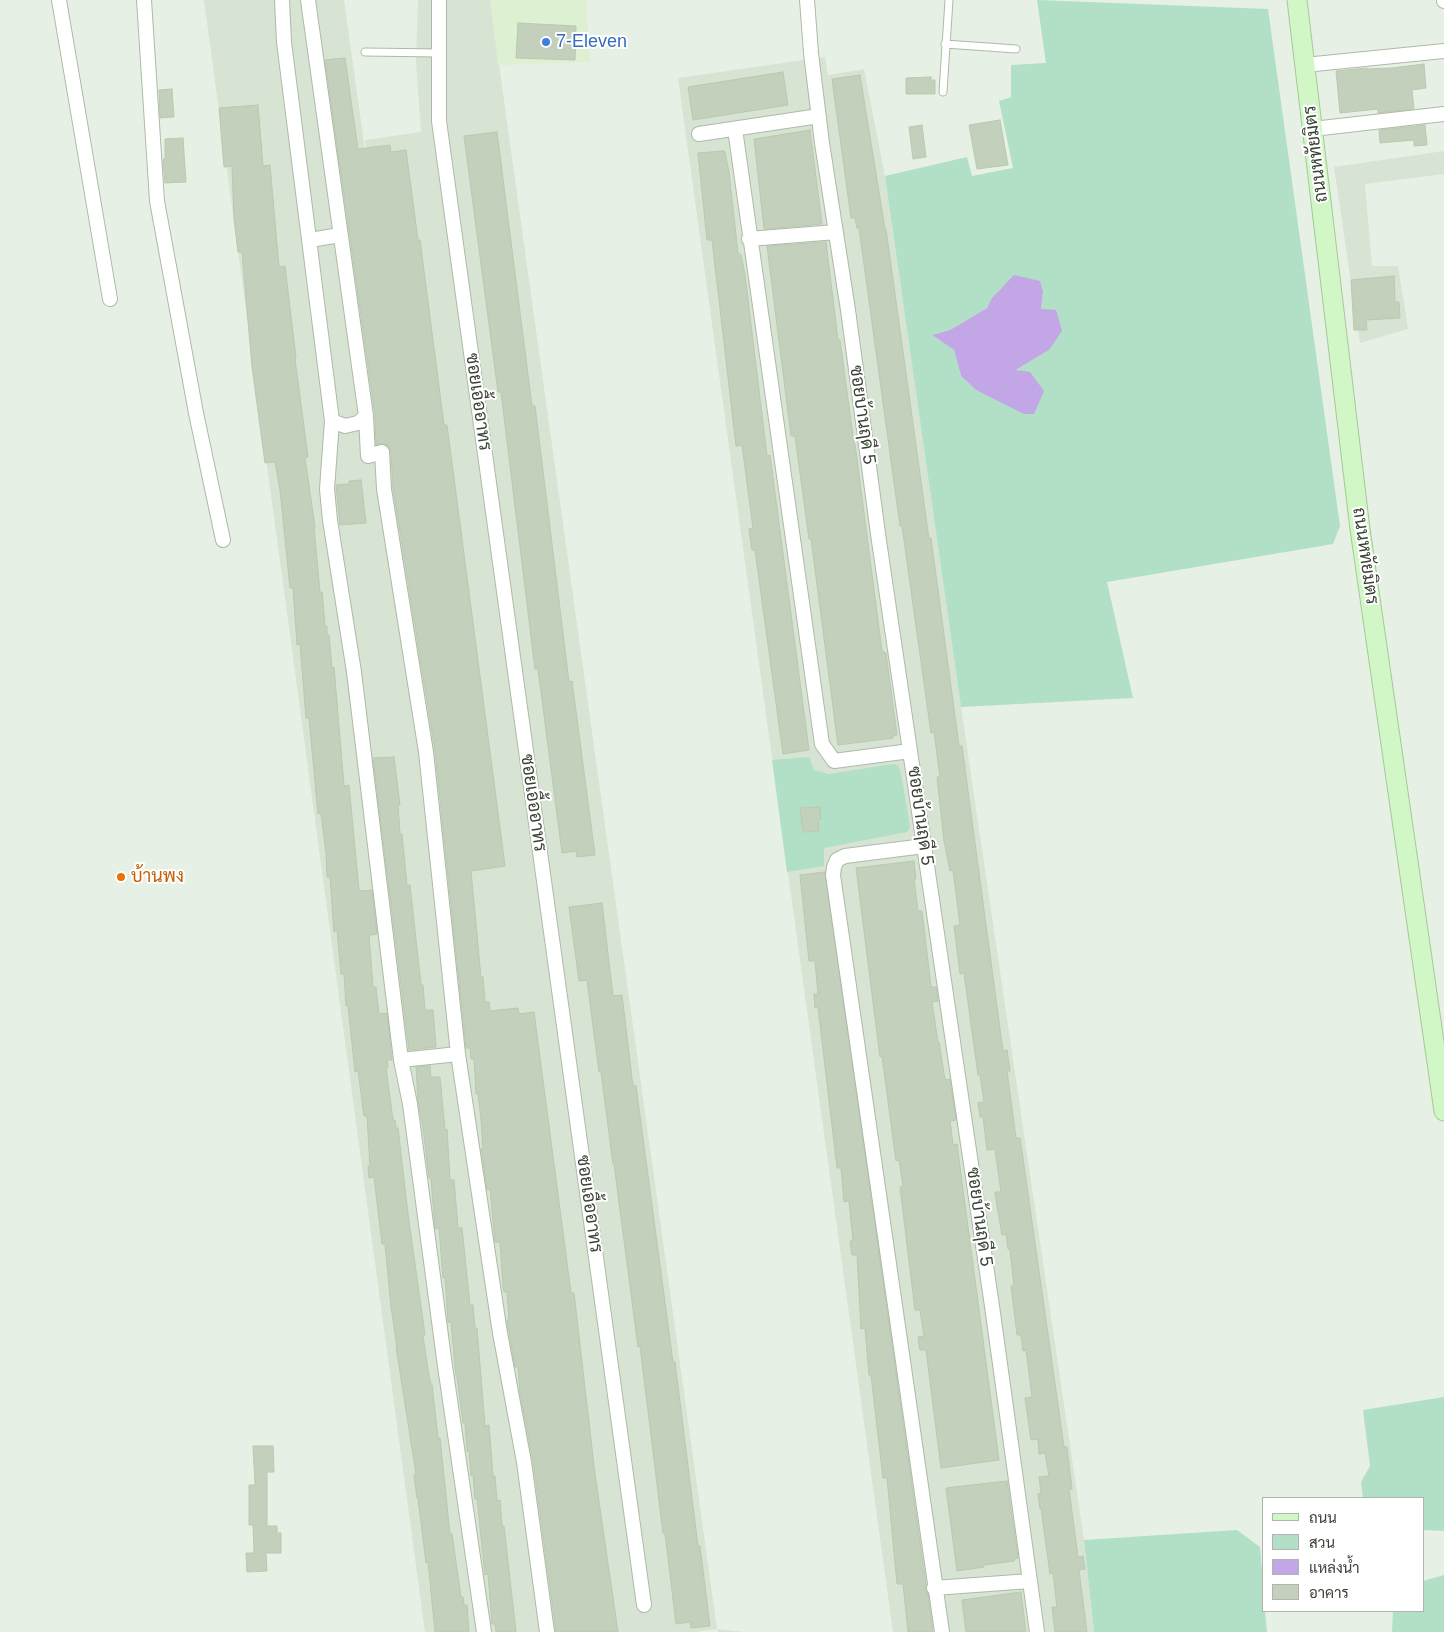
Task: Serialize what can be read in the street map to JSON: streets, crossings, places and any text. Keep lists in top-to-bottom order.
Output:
{
  "streets": {
    "street": ["ถนนหทัยมิตร", "ซอยเอื้ออาทร", "ซอยบ้านฤดี 5"]
  },
  "places": ["7-Eleven", "บ้านพง"],
  "legend": [
    "ถนน",
    "สวน",
    "แหล่งน้ำ",
    "อาคาร"
  ]
}
